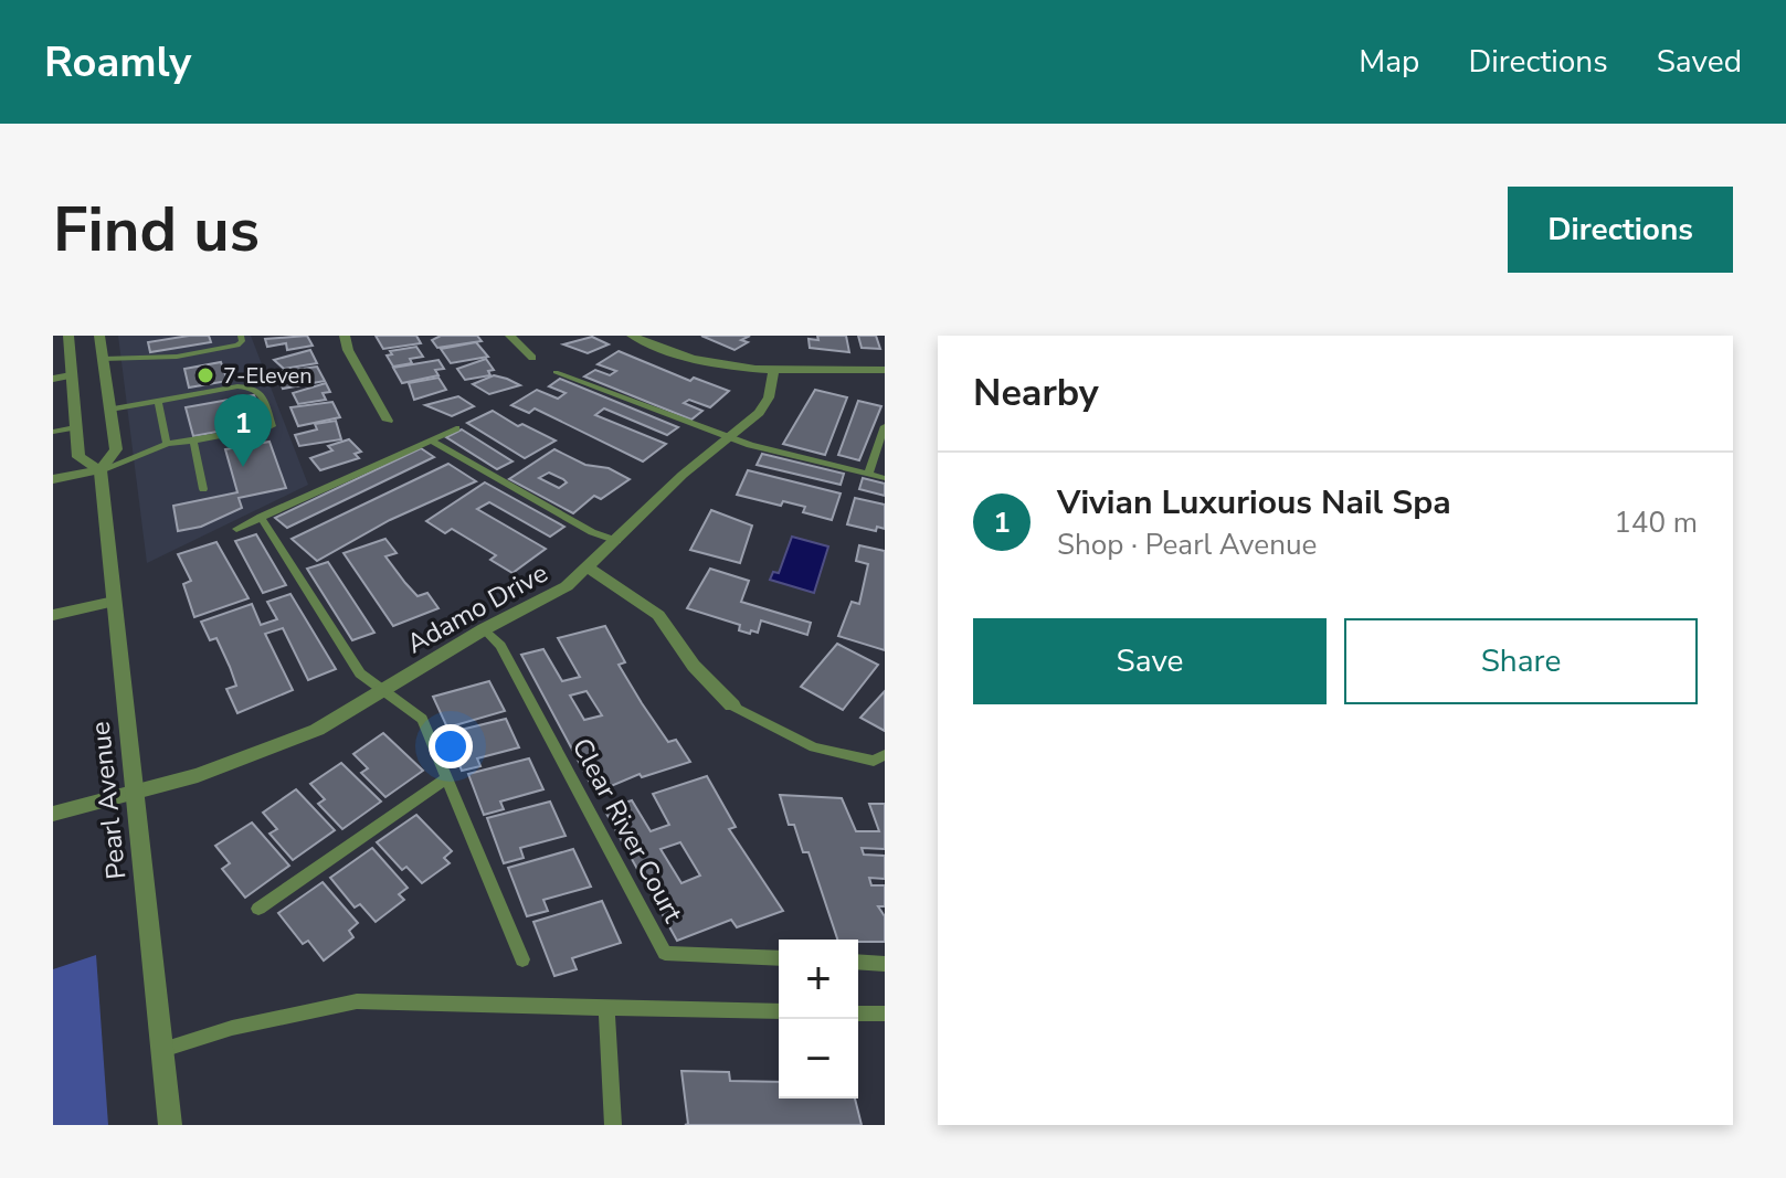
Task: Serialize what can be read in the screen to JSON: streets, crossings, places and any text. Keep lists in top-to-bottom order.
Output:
{
  "streets": {
    "street": ["Adamo Drive", "Pearl Avenue"],
    "lane": ["Clear River Court"]
  },
  "crossings": [
    ["Adamo Drive", "Pearl Avenue"],
    ["Adamo Drive", "Clear River Court"]
  ],
  "places": ["7-Eleven"],
  "page": {
    "header": "Roamly",
    "nav": ["Map", "Directions", "Saved"],
    "buttons": [
      "Directions",
      ["Save", "Share"]
    ],
    "title": "Find us",
    "heading": "Nearby",
    "pins": "1",
    "list": [
      {
        "mark": "1",
        "name": "Vivian Luxurious Nail Spa",
        "note": "Shop · Pearl Avenue",
        "value": "140 m"
      }
    ],
    "map_buttons": ["+", "−"]
  }
}
